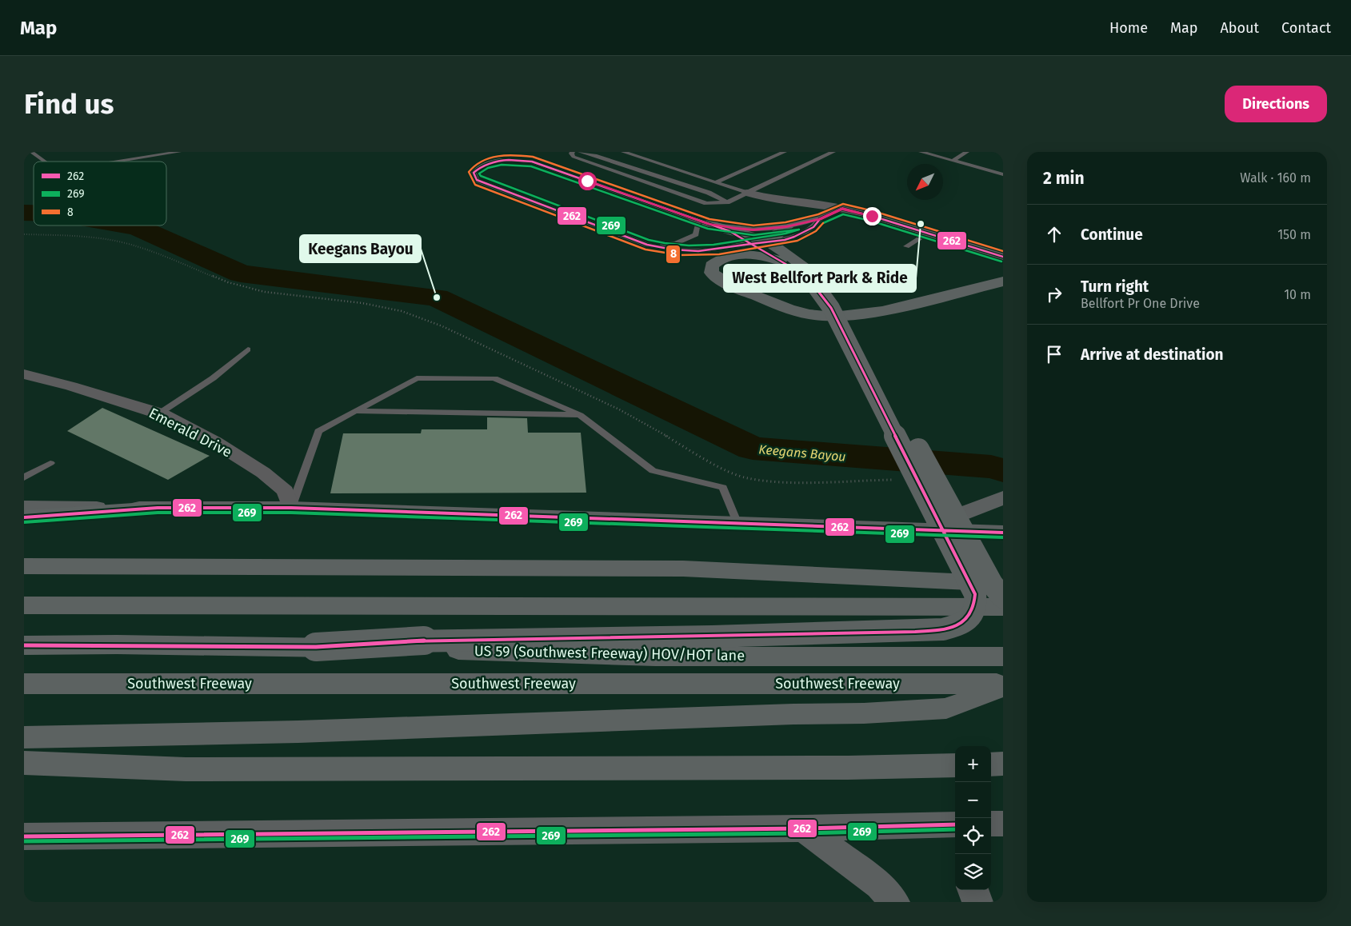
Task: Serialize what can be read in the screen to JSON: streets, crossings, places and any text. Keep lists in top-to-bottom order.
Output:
{
  "streets": {
    "highway": ["US 59 (Southwest Freeway) HOV/HOT lane", "Southwest Freeway"],
    "street": ["Emerald Drive"]
  },
  "water": ["Keegans Bayou"],
  "places": ["West Bellfort Park & Ride", "Keegans Bayou"],
  "lines": ["transit line 8", "transit line 262", "transit line 269"],
  "legend": ["262", "269", "8"],
  "north": "bottom left",
  "page": {
    "header": "Map",
    "nav": [
      "Home",
      "Map",
      "About",
      "Contact"
    ],
    "buttons": "Directions",
    "title": "Find us",
    "heading": ["2 min", "Walk · 160 m"],
    "list": [
      ["Continue", "150 m"],
      ["Turn right", "Bellfort Pr One Drive", "10 m"],
      "Arrive at destination"
    ],
    "map_buttons": ["+", "−"]
  }
}
